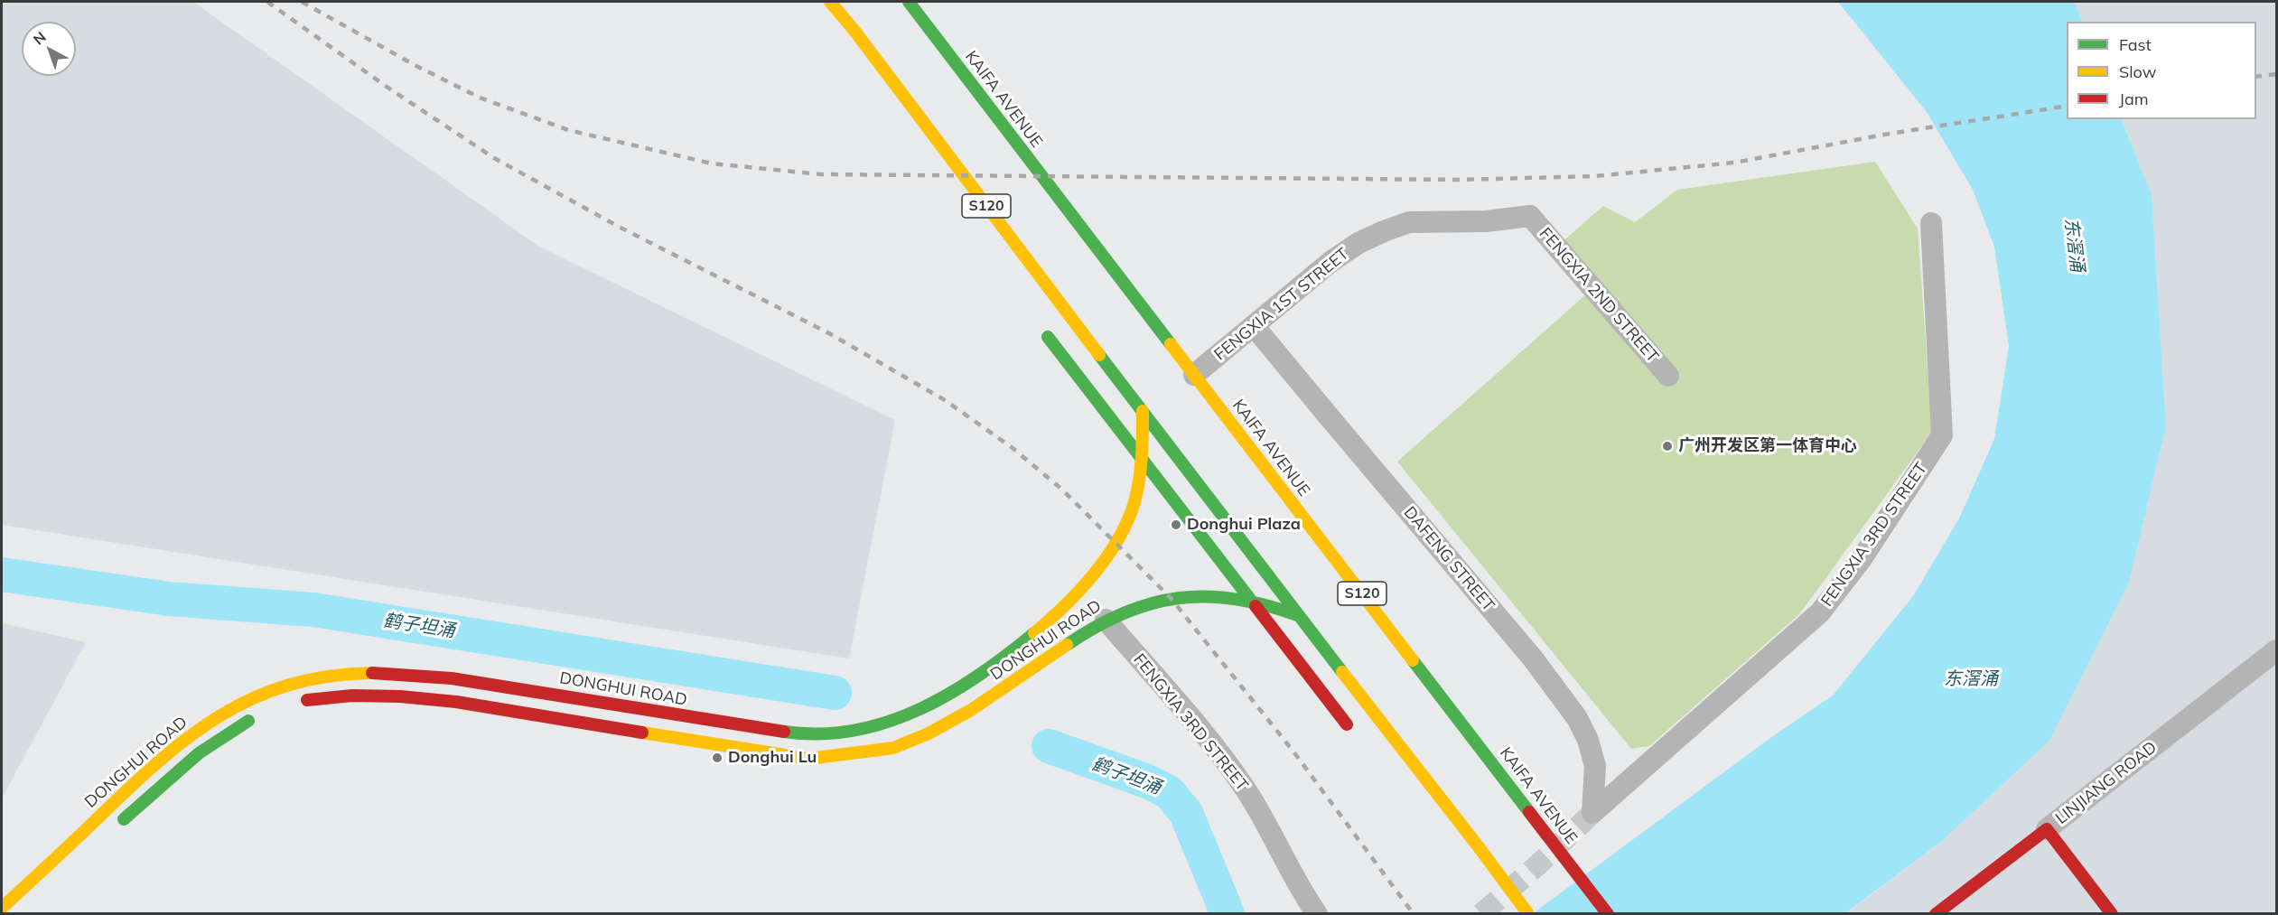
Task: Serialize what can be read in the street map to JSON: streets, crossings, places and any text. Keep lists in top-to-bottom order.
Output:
{
  "streets": {
    "street": [
      "KAIFA AVENUE",
      "S120",
      "FENGXIA 2ND STREET",
      "FENGXIA 1ST STREET",
      "FENGXIA 3RD STREET",
      "DAFENG STREET",
      "DONGHUI ROAD",
      "LINJIANG ROAD"
    ]
  },
  "crossings": [
    ["KAIFA AVENUE", "FENGXIA 1ST STREET"],
    ["S120", "DONGHUI ROAD"],
    ["FENGXIA 2ND STREET", "FENGXIA 1ST STREET"],
    ["FENGXIA 1ST STREET", "DAFENG STREET"],
    ["FENGXIA 3RD STREET", "DAFENG STREET"],
    ["FENGXIA 3RD STREET", "DONGHUI ROAD"]
  ],
  "water": ["东滘涌", "鹤子坦涌"],
  "places": ["广州开发区第一体育中心", "Donghui Plaza", "Donghui Lu"],
  "legend": ["Fast", "Slow", "Jam"],
  "north": "top left"
}
